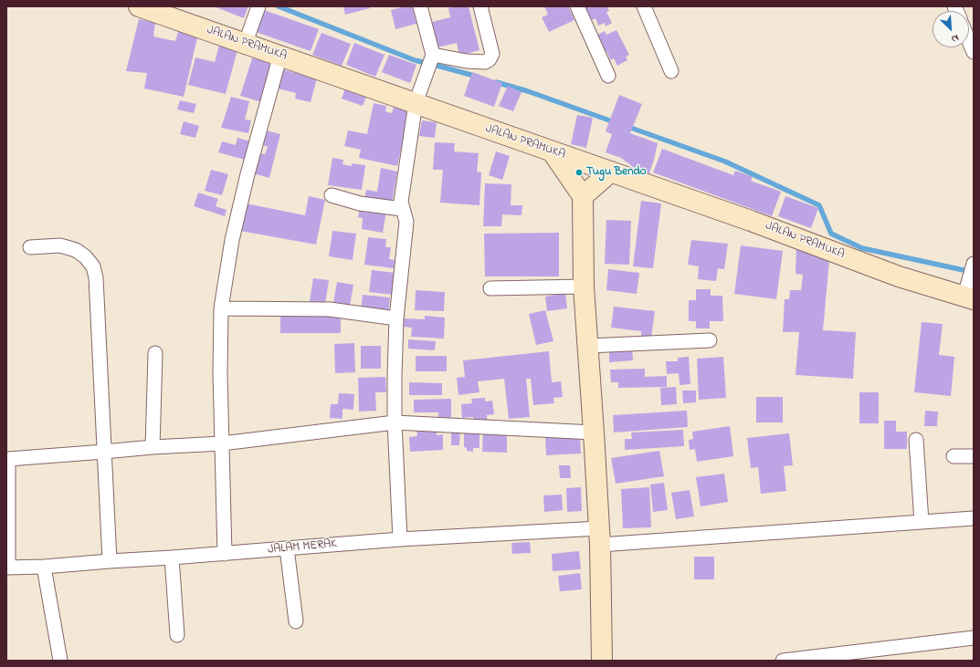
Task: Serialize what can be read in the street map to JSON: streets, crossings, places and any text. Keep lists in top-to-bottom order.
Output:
{
  "streets": {
    "main road": ["JALAN PRAMUKA"],
    "street": ["JALAM MERAK"]
  },
  "places": ["Tugu Bendo"],
  "north": "bottom right"
}
